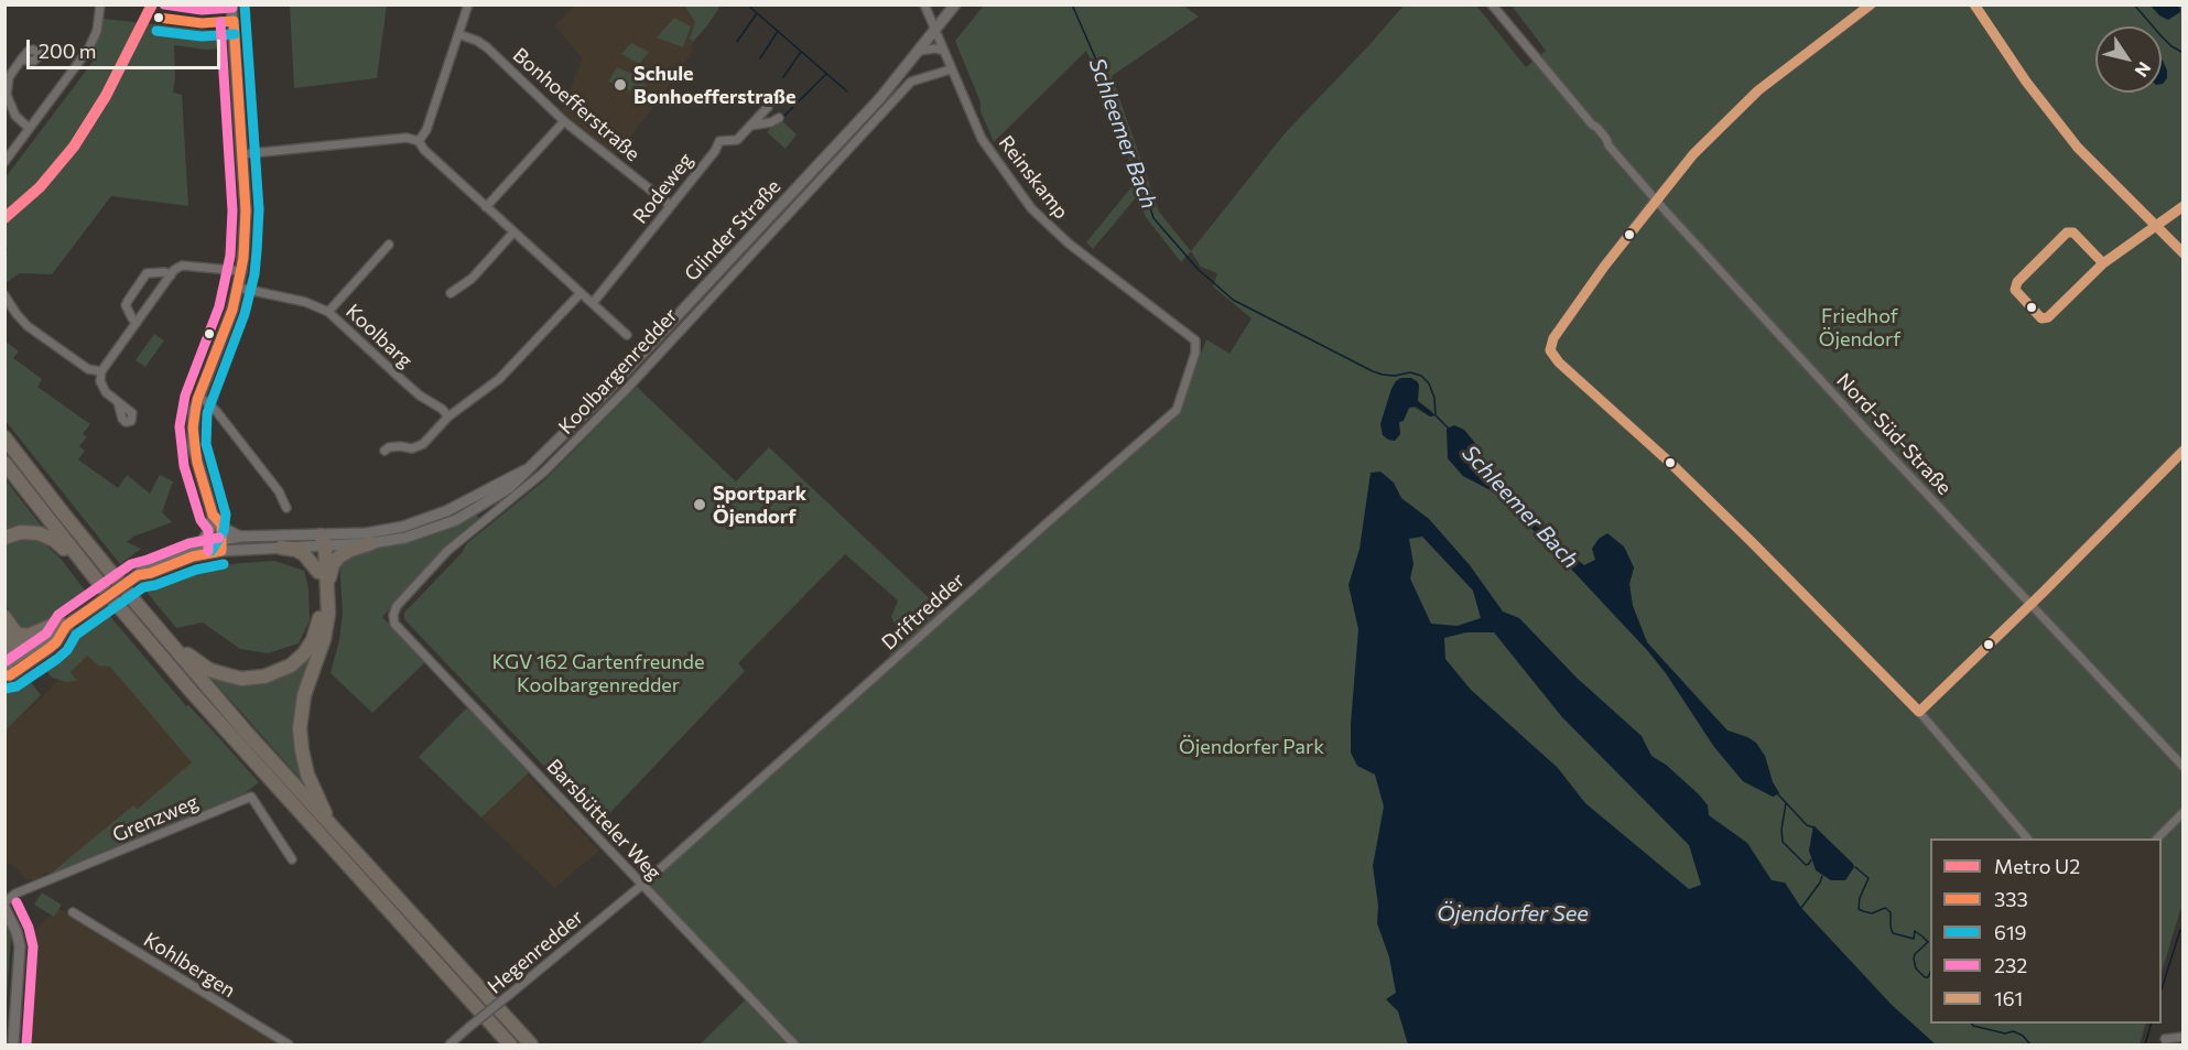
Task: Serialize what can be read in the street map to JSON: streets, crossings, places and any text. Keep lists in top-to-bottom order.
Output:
{
  "streets": {
    "main road": ["Glinder Straße"],
    "street": [
      "Bonhoefferstraße",
      "Reinskamp",
      "Rodeweg",
      "Koolbarg",
      "Koolbargenredder",
      "Nord-Süd-Straße",
      "Driftredder",
      "Grenzweg",
      "Barsbütteler Weg",
      "Hegenredder",
      "Kohlbergen"
    ]
  },
  "crossings": [
    ["Bonhoefferstraße", "Rodeweg"],
    ["Reinskamp", "Glinder Straße"],
    ["Reinskamp", "Koolbargenredder"],
    ["Reinskamp", "Driftredder"],
    ["Koolbargenredder", "Barsbütteler Weg"],
    ["Driftredder", "Barsbütteler Weg"],
    ["Driftredder", "Hegenredder"],
    ["Barsbütteler Weg", "Hegenredder"]
  ],
  "water": ["Schleemer Bach", "Öjendorfer See"],
  "parks": ["Friedhof Öjendorf", "KGV 162 Gartenfreunde Koolbargenredder", "Öjendorfer Park"],
  "places": ["Schule Bonhoefferstraße", "Sportpark Öjendorf"],
  "lines": [
    "metro line U2",
    "transit line 619",
    "transit line 232",
    "transit line 161",
    "transit line 333"
  ],
  "legend": [
    "Metro U2",
    "333",
    "619",
    "232",
    "161"
  ],
  "scale_bar": "200 m",
  "north": "bottom right"
}
